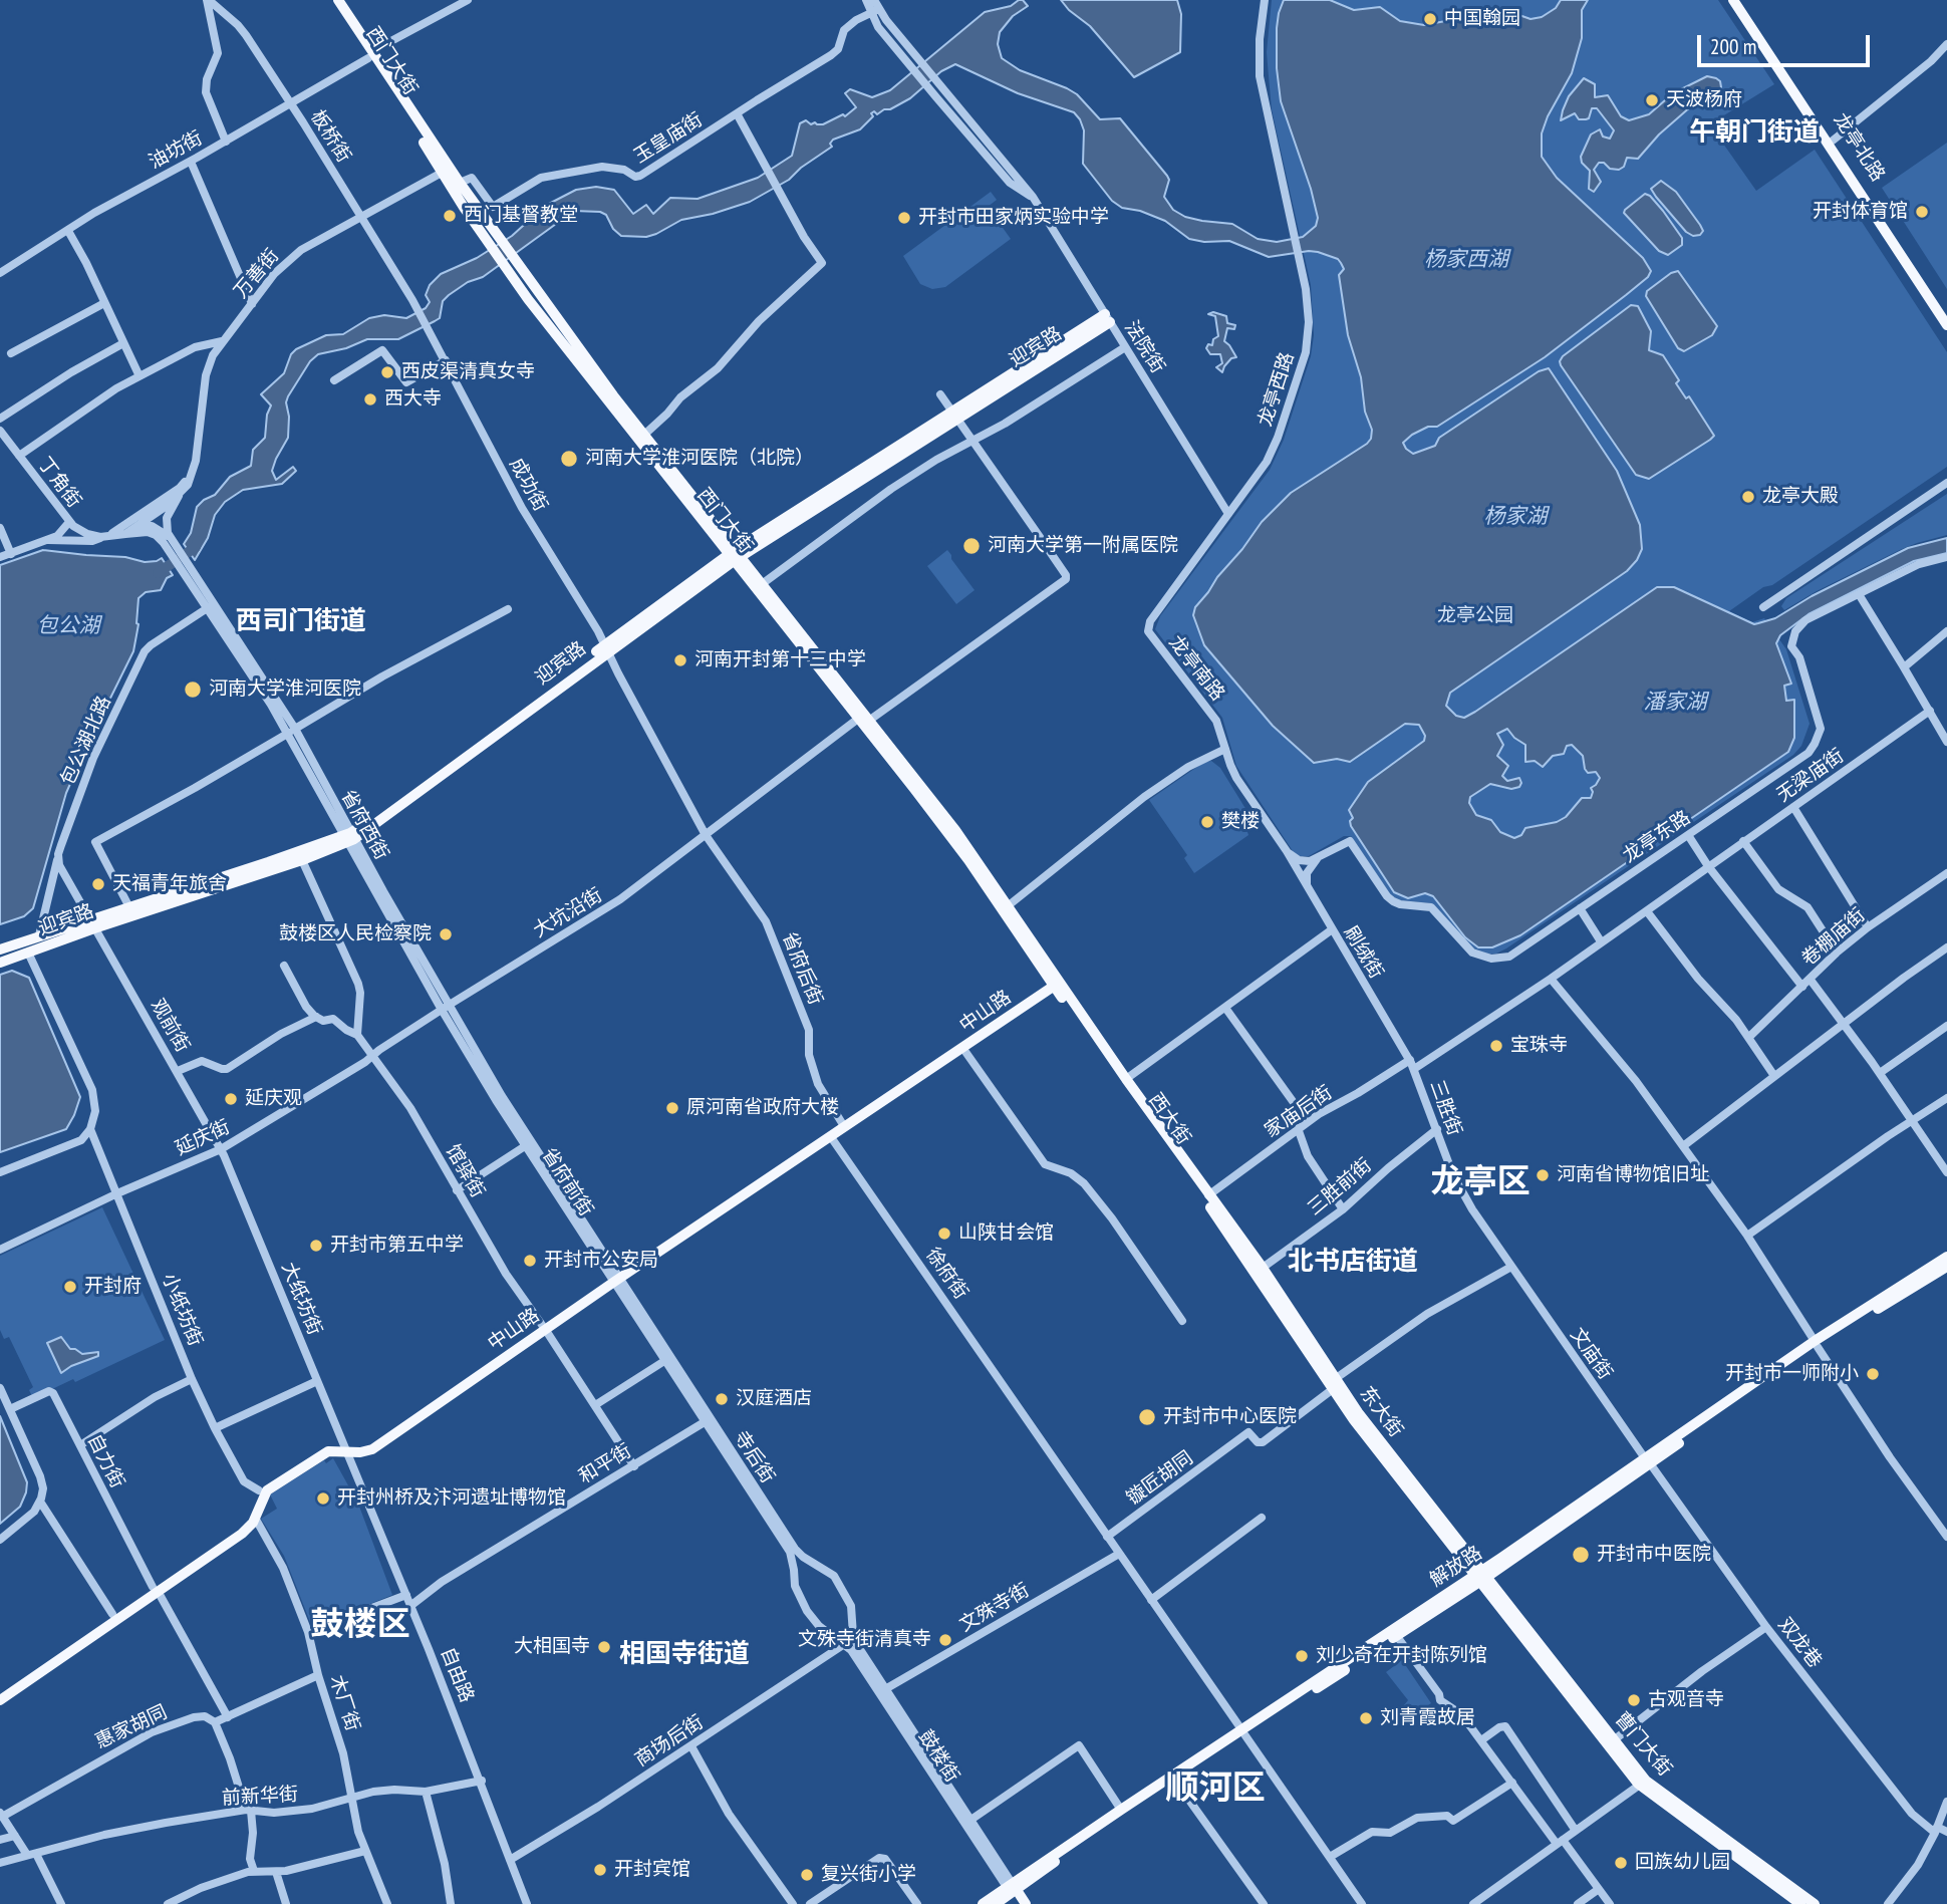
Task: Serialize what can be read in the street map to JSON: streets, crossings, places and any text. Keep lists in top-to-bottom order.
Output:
{
  "streets": {
    "main road": [
      "西门大街",
      "龙亭北路",
      "迎宾路",
      "中山路",
      "西大街",
      "东大街",
      "解放路",
      "曹门大街"
    ],
    "street": [
      "板桥街",
      "玉皇庙街",
      "油坊街",
      "万善街",
      "法院街",
      "龙亭西路",
      "丁角街",
      "成功街",
      "龙亭南路",
      "包公湖北路",
      "无梁庙街",
      "省府西街",
      "龙亭东路",
      "大坑沿街",
      "卷棚庙街",
      "刷绒街",
      "省府后街",
      "观前街",
      "三胜街",
      "家庙后街",
      "延庆街",
      "馆驿街",
      "省府前街",
      "三胜前街",
      "徐府街",
      "大纸坊街",
      "小纸坊街",
      "文庙街",
      "寺后街",
      "自力街",
      "和平街",
      "镟匠胡同",
      "文殊寺街",
      "双龙巷",
      "自由路",
      "木厂街",
      "惠家胡同",
      "商场后街",
      "鼓楼街",
      "前新华街"
    ]
  },
  "crossings": [
    ["西门大街", "玉皇庙街"],
    ["西门大街", "油坊街"],
    ["西门大街", "万善街"],
    ["西门大街", "迎宾路"],
    ["西门大街", "大坑沿街"],
    ["西门大街", "中山路"],
    ["西门大街", "西大街"],
    ["板桥街", "油坊街"],
    ["板桥街", "万善街"],
    ["板桥街", "成功街"],
    ["玉皇庙街", "法院街"],
    ["万善街", "丁角街"],
    ["迎宾路", "法院街"],
    ["迎宾路", "成功街"],
    ["迎宾路", "包公湖北路"],
    ["迎宾路", "省府西街"],
    ["迎宾路", "观前街"],
    ["法院街", "龙亭西路"],
    ["法院街", "龙亭南路"],
    ["龙亭西路", "龙亭南路"],
    ["成功街", "大坑沿街"],
    ["成功街", "省府后街"],
    ["龙亭南路", "刷绒街"],
    ["包公湖北路", "省府西街"],
    ["无梁庙街", "家庙后街"],
    ["省府西街", "大坑沿街"],
    ["省府西街", "延庆街"],
    ["省府西街", "省府前街"],
    ["大坑沿街", "省府后街"],
    ["大坑沿街", "延庆街"],
    ["刷绒街", "三胜街"],
    ["刷绒街", "家庙后街"],
    ["省府后街", "中山路"],
    ["中山路", "西大街"],
    ["中山路", "馆驿街"],
    ["中山路", "省府前街"],
    ["中山路", "徐府街"],
    ["中山路", "大纸坊街"],
    ["中山路", "小纸坊街"],
    ["中山路", "寺后街"],
    ["中山路", "自力街"],
    ["中山路", "自由路"],
    ["中山路", "木厂街"],
    ["观前街", "延庆街"],
    ["观前街", "大纸坊街"],
    ["三胜街", "家庙后街"],
    ["三胜街", "三胜前街"],
    ["三胜街", "文庙街"],
    ["家庙后街", "西大街"],
    ["西大街", "三胜前街"],
    ["西大街", "东大街"],
    ["延庆街", "馆驿街"],
    ["延庆街", "大纸坊街"],
    ["延庆街", "小纸坊街"],
    ["馆驿街", "和平街"],
    ["省府前街", "寺后街"],
    ["三胜前街", "东大街"],
    ["徐府街", "镟匠胡同"],
    ["徐府街", "解放路"],
    ["徐府街", "文殊寺街"],
    ["大纸坊街", "自由路"],
    ["文庙街", "解放路"],
    ["文庙街", "双龙巷"],
    ["东大街", "镟匠胡同"],
    ["东大街", "解放路"],
    ["东大街", "曹门大街"],
    ["寺后街", "和平街"],
    ["寺后街", "商场后街"],
    ["寺后街", "鼓楼街"],
    ["自力街", "惠家胡同"],
    ["和平街", "自由路"],
    ["解放路", "双龙巷"],
    ["解放路", "曹门大街"],
    ["解放路", "鼓楼街"],
    ["文殊寺街", "鼓楼街"],
    ["自由路", "商场后街"],
    ["自由路", "前新华街"],
    ["木厂街", "惠家胡同"],
    ["木厂街", "前新华街"],
    ["商场后街", "鼓楼街"]
  ],
  "districts": [
    "午朝门街道",
    "西司门街道",
    "龙亭区",
    "北书店街道",
    "鼓楼区",
    "相国寺街道",
    "顺河区"
  ],
  "water": [
    "杨家西湖",
    "杨家湖",
    "包公湖",
    "潘家湖"
  ],
  "parks": ["龙亭公园"],
  "places": [
    "中国翰园",
    "天波杨府",
    "开封体育馆",
    "西门基督教堂",
    "开封市田家炳实验中学",
    "西皮渠清真女寺",
    "西大寺",
    "河南大学淮河医院（北院）",
    "龙亭大殿",
    "河南大学第一附属医院",
    "河南开封第十三中学",
    "河南大学淮河医院",
    "樊楼",
    "天福青年旅舍",
    "鼓楼区人民检察院",
    "宝珠寺",
    "延庆观",
    "原河南省政府大楼",
    "河南省博物馆旧址",
    "山陕甘会馆",
    "开封市第五中学",
    "开封市公安局",
    "开封府",
    "开封市一师附小",
    "汉庭酒店",
    "开封市中心医院",
    "开封州桥及汴河遗址博物馆",
    "开封市中医院",
    "文殊寺街清真寺",
    "大相国寺",
    "刘少奇在开封陈列馆",
    "古观音寺",
    "刘青霞故居",
    "回族幼儿园",
    "开封宾馆",
    "复兴街小学"
  ],
  "scale_bar": "200 m"
}
